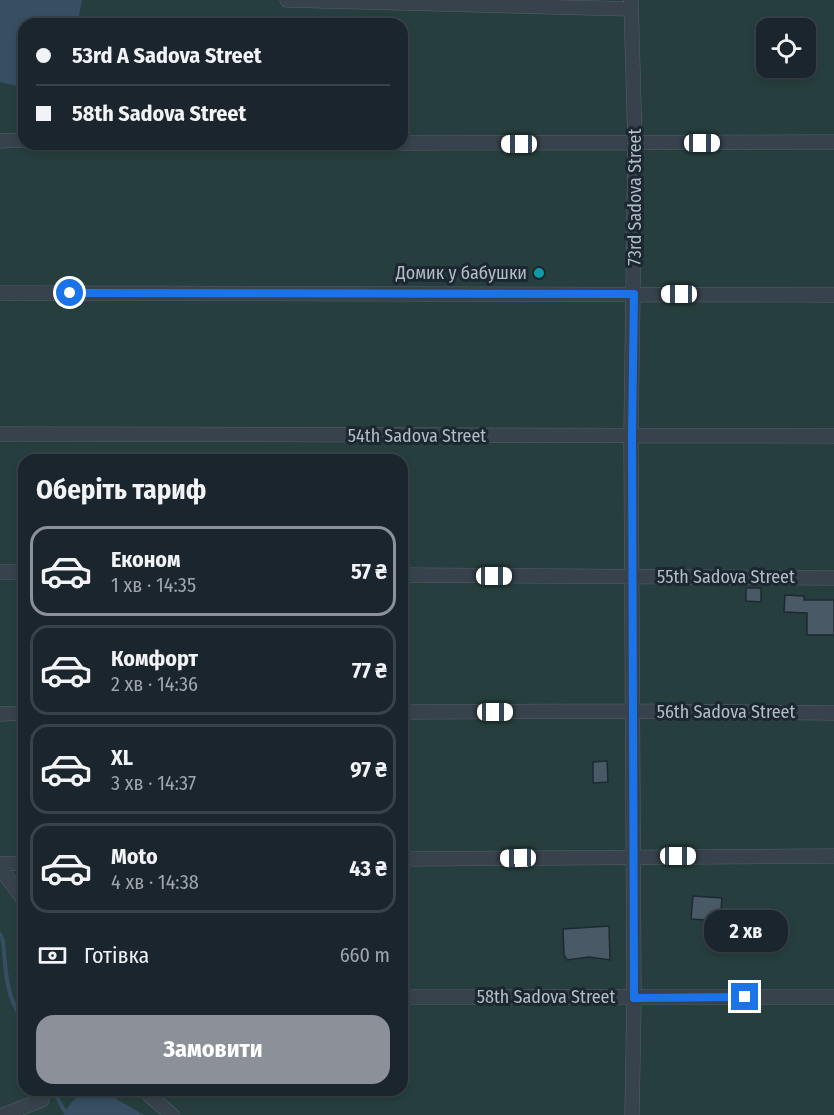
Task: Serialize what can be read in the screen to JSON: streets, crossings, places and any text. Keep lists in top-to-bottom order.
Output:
{
  "streets": {
    "street": [
      "73rd Sadova Street",
      "54th Sadova Street",
      "55th Sadova Street",
      "56th Sadova Street",
      "58th Sadova Street"
    ]
  },
  "crossings": [
    ["73rd Sadova Street", "54th Sadova Street"],
    ["73rd Sadova Street", "55th Sadova Street"],
    ["73rd Sadova Street", "56th Sadova Street"],
    ["73rd Sadova Street", "58th Sadova Street"]
  ],
  "places": ["Домик у бабушки"],
  "page": {
    "banner": ["53rd A Sadova Street", "58th Sadova Street"],
    "heading": "Оберіть тариф",
    "list": [
      {
        "name": "Економ",
        "note": "1 хв · 14:35",
        "value": "57 ₴"
      },
      {
        "name": "Комфорт",
        "note": "2 хв · 14:36",
        "value": "77 ₴"
      },
      {
        "name": "XL",
        "note": "3 хв · 14:37",
        "value": "97 ₴"
      },
      {
        "name": "Moto",
        "note": "4 хв · 14:38",
        "value": "43 ₴"
      }
    ],
    "bubble": "2 хв",
    "pay": ["Готівка", "660 m"],
    "buttons": "Замовити"
  }
}
